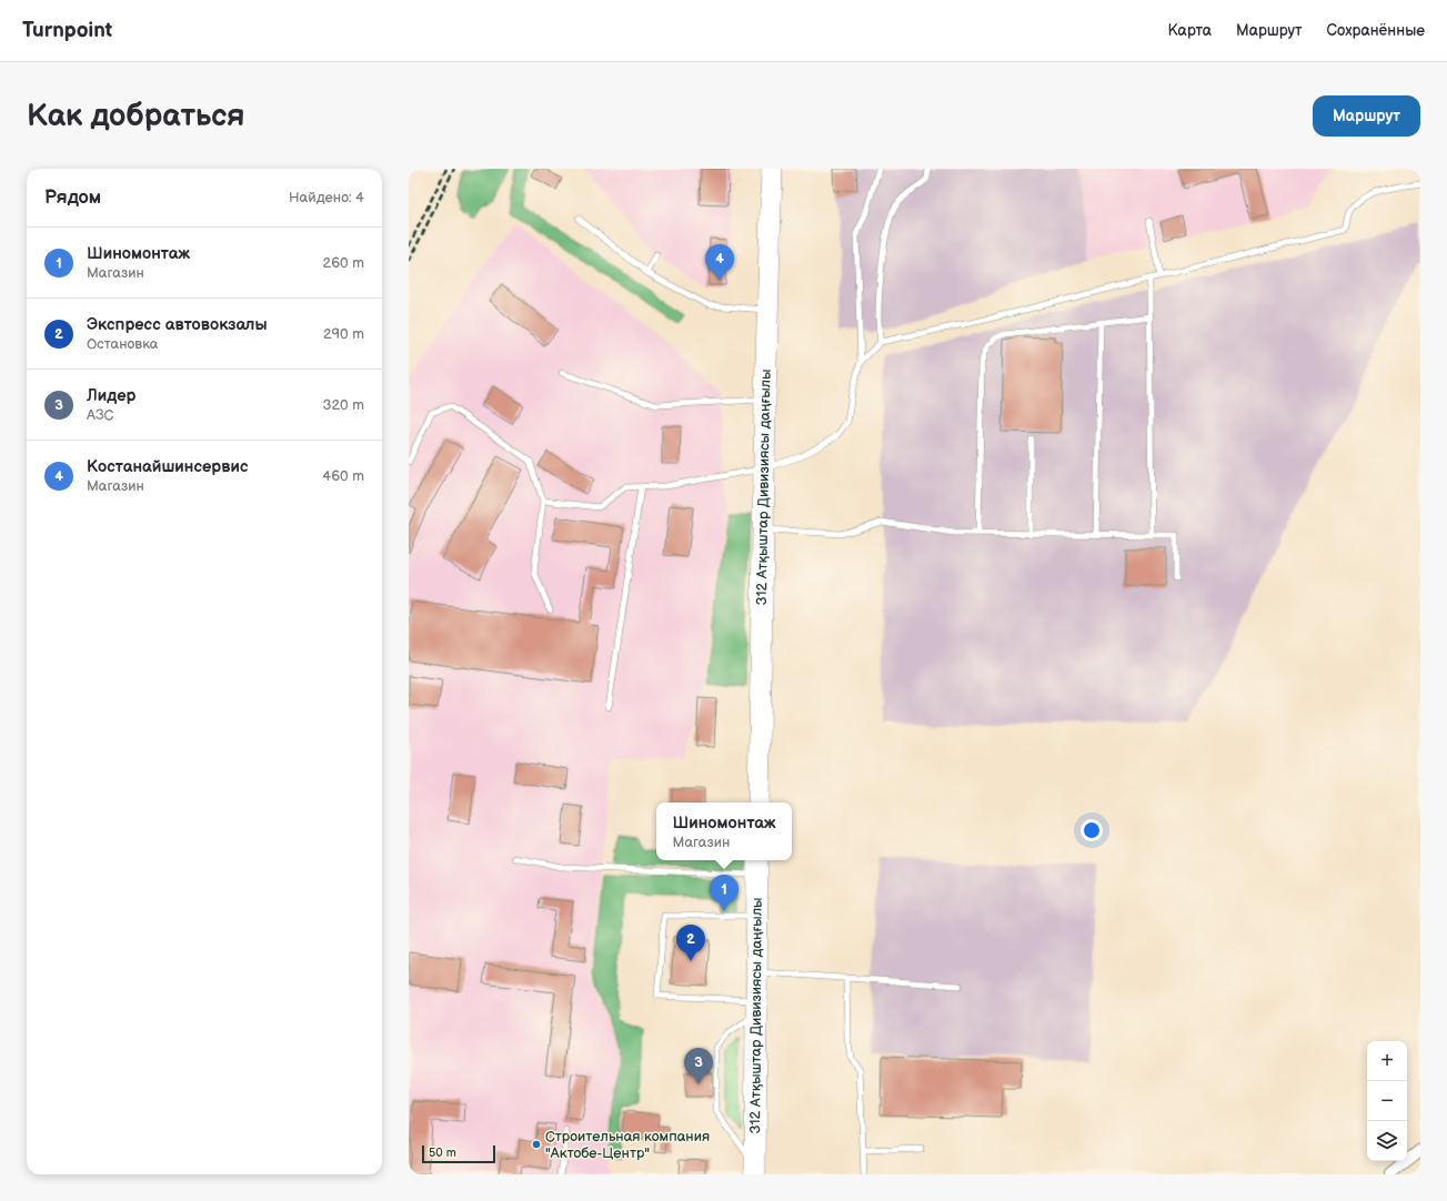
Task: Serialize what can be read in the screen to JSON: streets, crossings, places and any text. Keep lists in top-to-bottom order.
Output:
{
  "streets": {
    "highway": ["312 Атқыштар Дивизиясы даңғылы"]
  },
  "places": ["Строительная компания \"Актобе-Центр\""],
  "scale_bar": "50 m",
  "page": {
    "header": "Turnpoint",
    "nav": ["Карта", "Маршрут", "Сохранённые"],
    "buttons": "Маршрут",
    "title": "Как добраться",
    "heading": ["Рядом", "Найдено: 4"],
    "list": [
      {
        "mark": "1",
        "name": "Шиномонтаж",
        "note": "Магазин",
        "value": "260 m"
      },
      {
        "mark": "2",
        "name": "Экспресс автовокзалы",
        "note": "Остановка",
        "value": "290 m"
      },
      {
        "mark": "3",
        "name": "Лидер",
        "note": "АЗС",
        "value": "320 m"
      },
      {
        "mark": "4",
        "name": "Костанайшинсервис",
        "note": "Магазин",
        "value": "460 m"
      }
    ],
    "pins": [
      "4",
      "1",
      "2",
      "3"
    ],
    "popup": ["Шиномонтаж", "Магазин"],
    "map_buttons": ["+", "−"],
    "scale": "50 m"
  }
}
